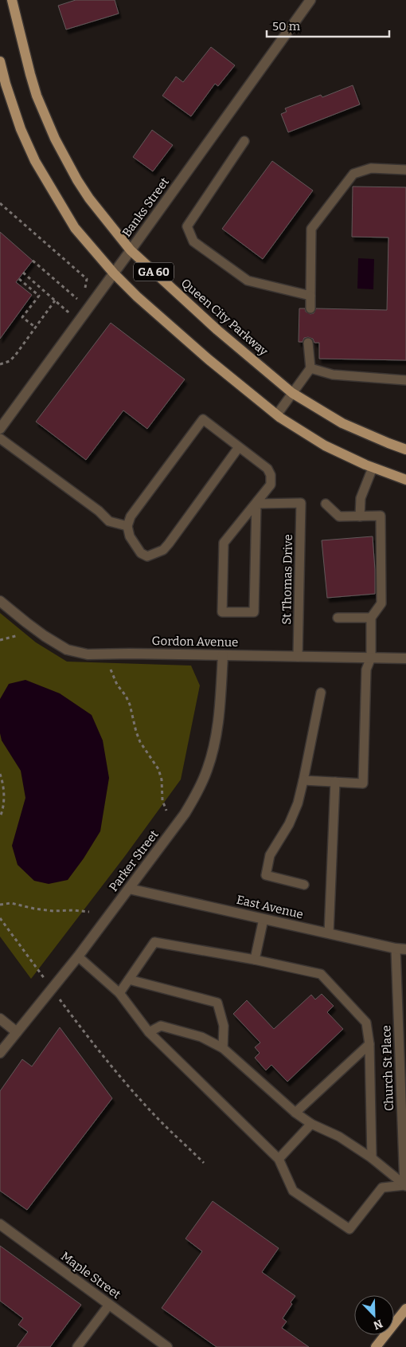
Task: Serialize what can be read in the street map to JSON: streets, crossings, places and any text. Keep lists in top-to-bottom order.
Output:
{
  "streets": {
    "main road": ["GA 60", "Queen City Parkway"],
    "street": [
      "Banks Street",
      "Gordon Avenue",
      "Parker Street",
      "East Avenue",
      "Maple Street"
    ],
    "lane": ["St Thomas Drive", "Church St Place"]
  },
  "crossings": [
    ["Banks Street", "GA 60"],
    ["Banks Street", "Queen City Parkway"],
    ["St Thomas Drive", "Gordon Avenue"],
    ["Gordon Avenue", "Parker Street"],
    ["Parker Street", "East Avenue"],
    ["East Avenue", "Church St Place"]
  ],
  "scale_bar": "50 m",
  "north": "bottom right"
}
